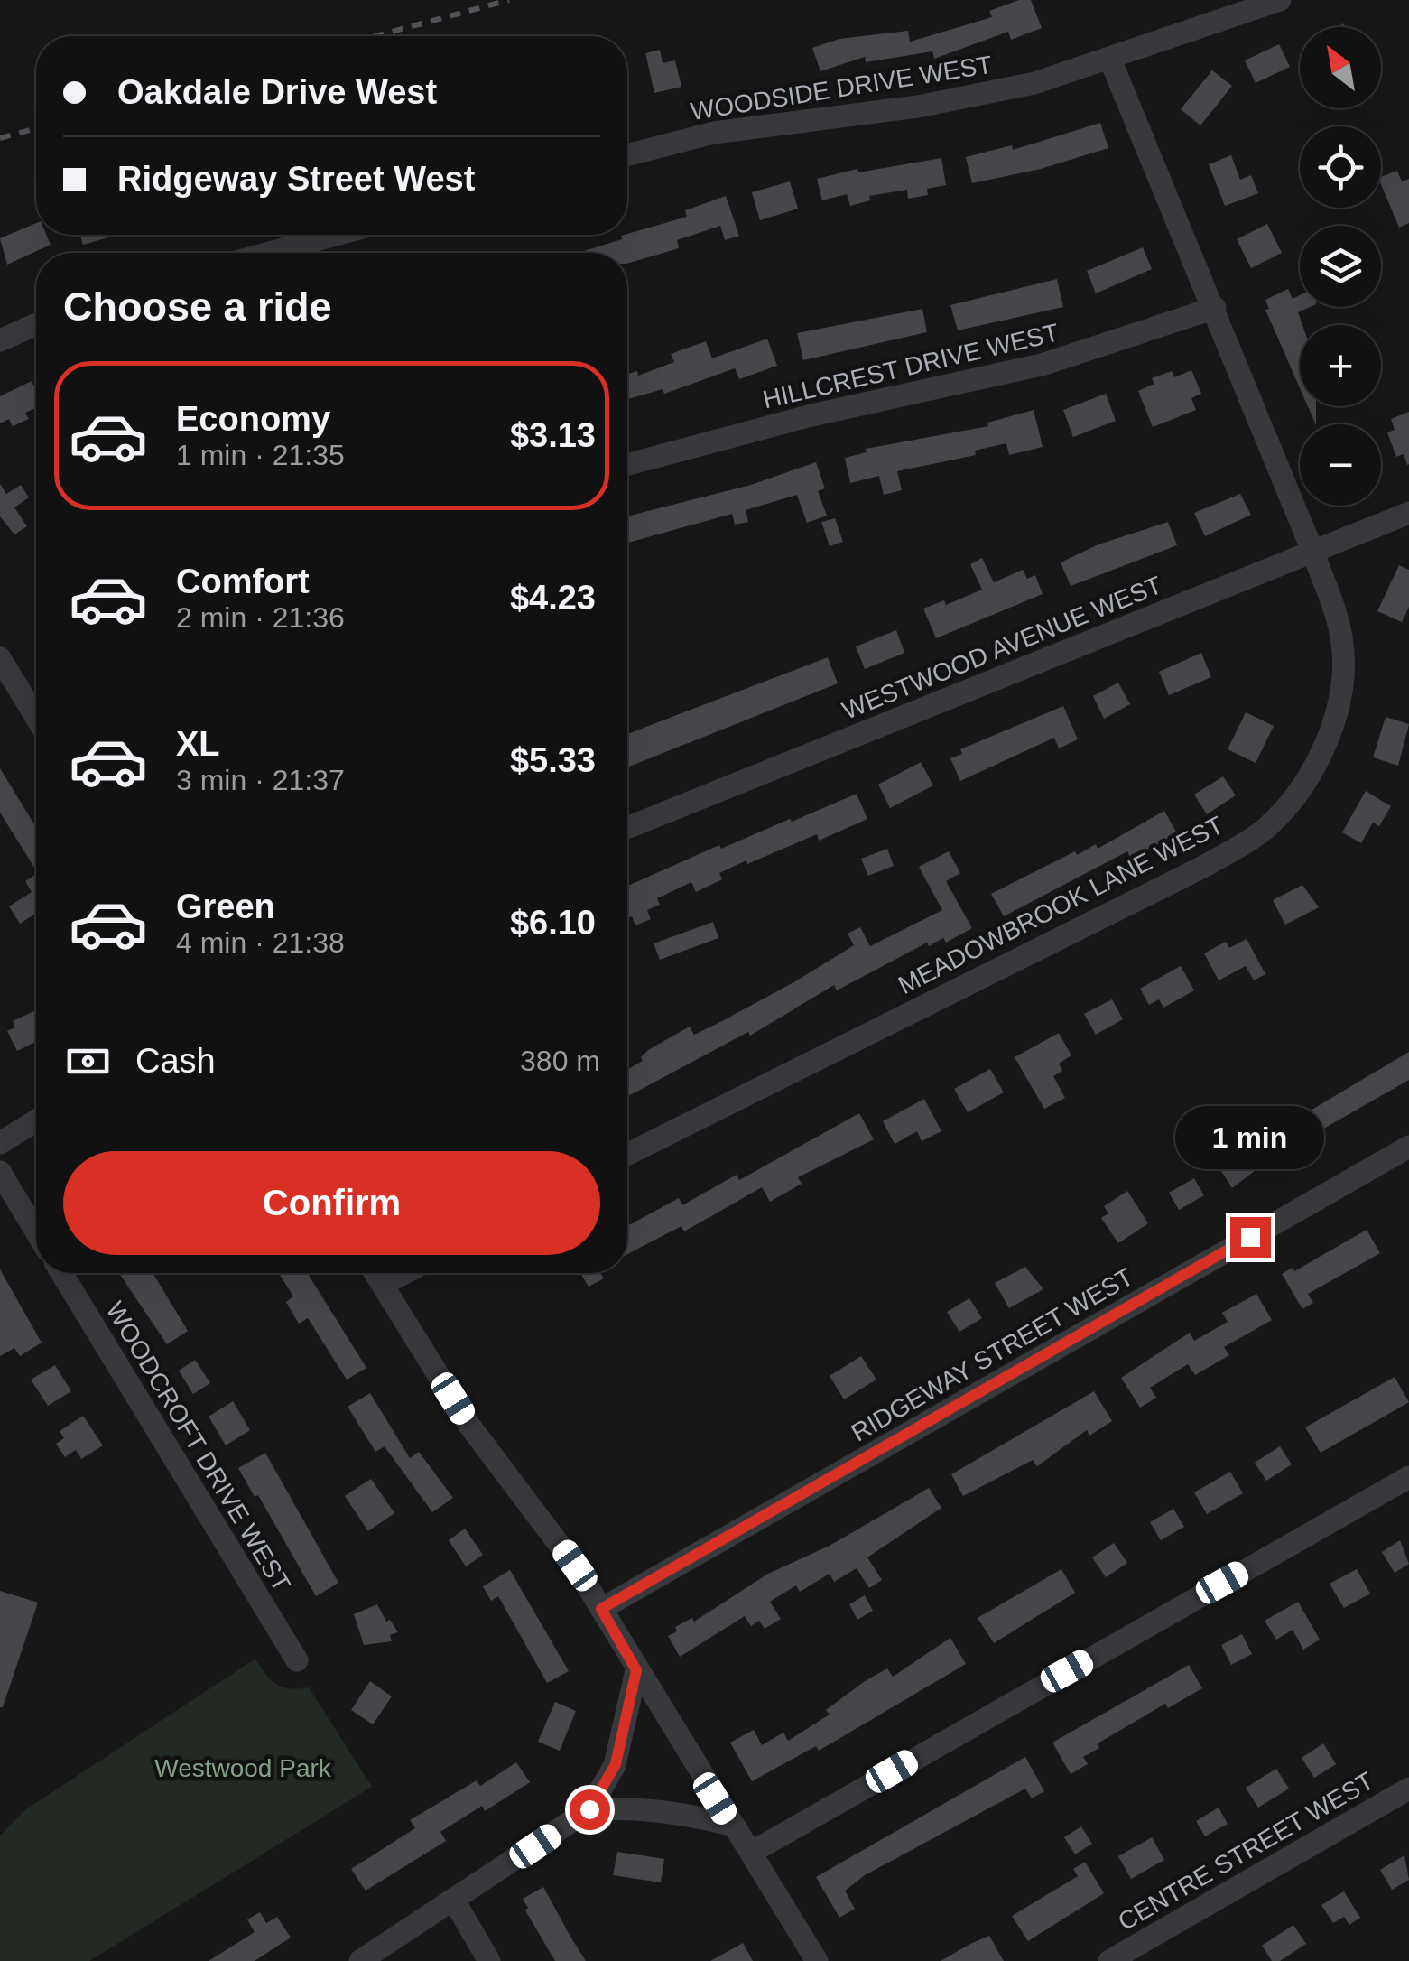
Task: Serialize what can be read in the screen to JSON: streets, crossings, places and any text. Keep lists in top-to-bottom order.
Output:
{
  "streets": {
    "street": [
      "WOODSIDE DRIVE WEST",
      "HILLCREST DRIVE WEST",
      "WESTWOOD AVENUE WEST",
      "MEADOWBROOK LANE WEST",
      "RIDGEWAY STREET WEST",
      "WOODCROFT DRIVE WEST",
      "CENTRE STREET WEST"
    ]
  },
  "crossings": [
    ["WOODSIDE DRIVE WEST", "MEADOWBROOK LANE WEST"],
    ["HILLCREST DRIVE WEST", "MEADOWBROOK LANE WEST"],
    ["WESTWOOD AVENUE WEST", "MEADOWBROOK LANE WEST"]
  ],
  "parks": ["Westwood Park"],
  "north": "top left",
  "page": {
    "map_buttons": ["+", "−"],
    "banner": ["Oakdale Drive West", "Ridgeway Street West"],
    "heading": "Choose a ride",
    "list": [
      {
        "name": "Economy",
        "note": "1 min · 21:35",
        "value": "$3.13"
      },
      {
        "name": "Comfort",
        "note": "2 min · 21:36",
        "value": "$4.23"
      },
      {
        "name": "XL",
        "note": "3 min · 21:37",
        "value": "$5.33"
      },
      {
        "name": "Green",
        "note": "4 min · 21:38",
        "value": "$6.10"
      }
    ],
    "pay": ["Cash", "380 m"],
    "bubble": "1 min",
    "buttons": "Confirm"
  }
}
